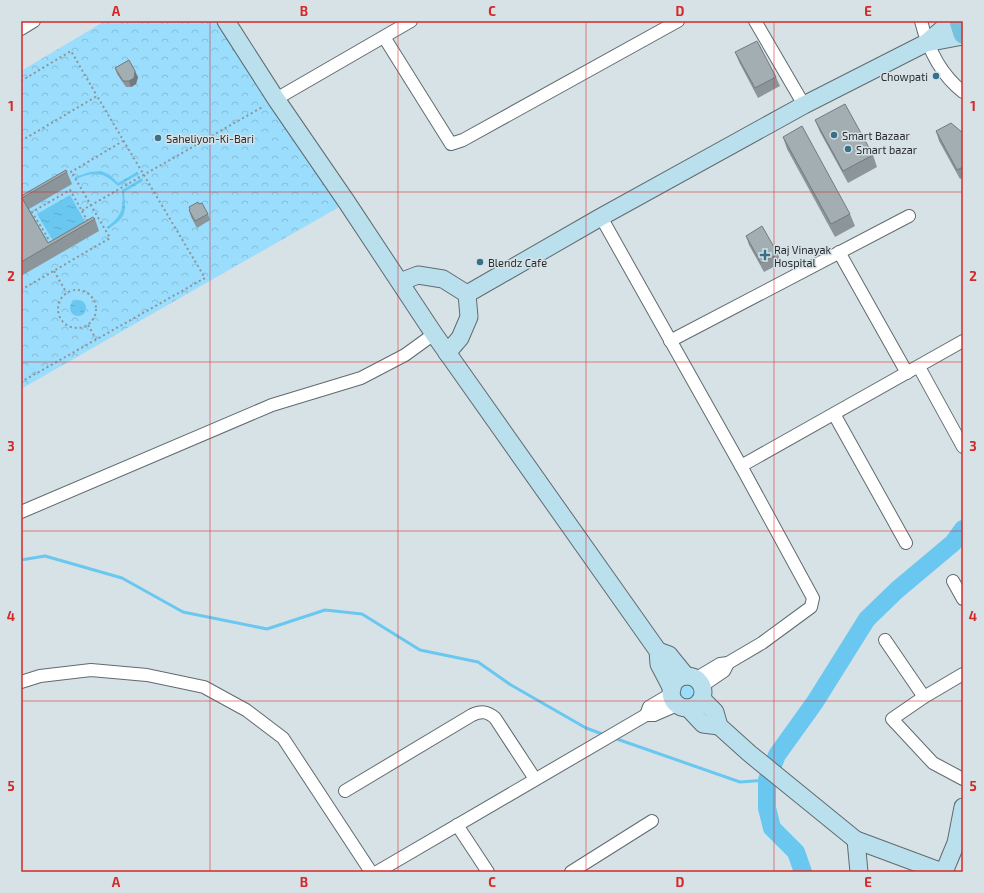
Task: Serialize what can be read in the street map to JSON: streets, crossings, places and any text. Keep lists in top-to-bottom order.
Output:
{
  "places": {
    "other": [
      "Chowpati",
      "Smart Bazaar",
      "Saheliyon-Ki-Bari",
      "Smart bazar",
      "Blendz Cafe"
    ],
    "health": ["Raj Vinayak Hospital"]
  },
  "grid": {
    "columns": [
      "A",
      "B",
      "C",
      "D",
      "E"
    ],
    "rows": [
      "1",
      "2",
      "3",
      "4",
      "5"
    ]
  }
}
